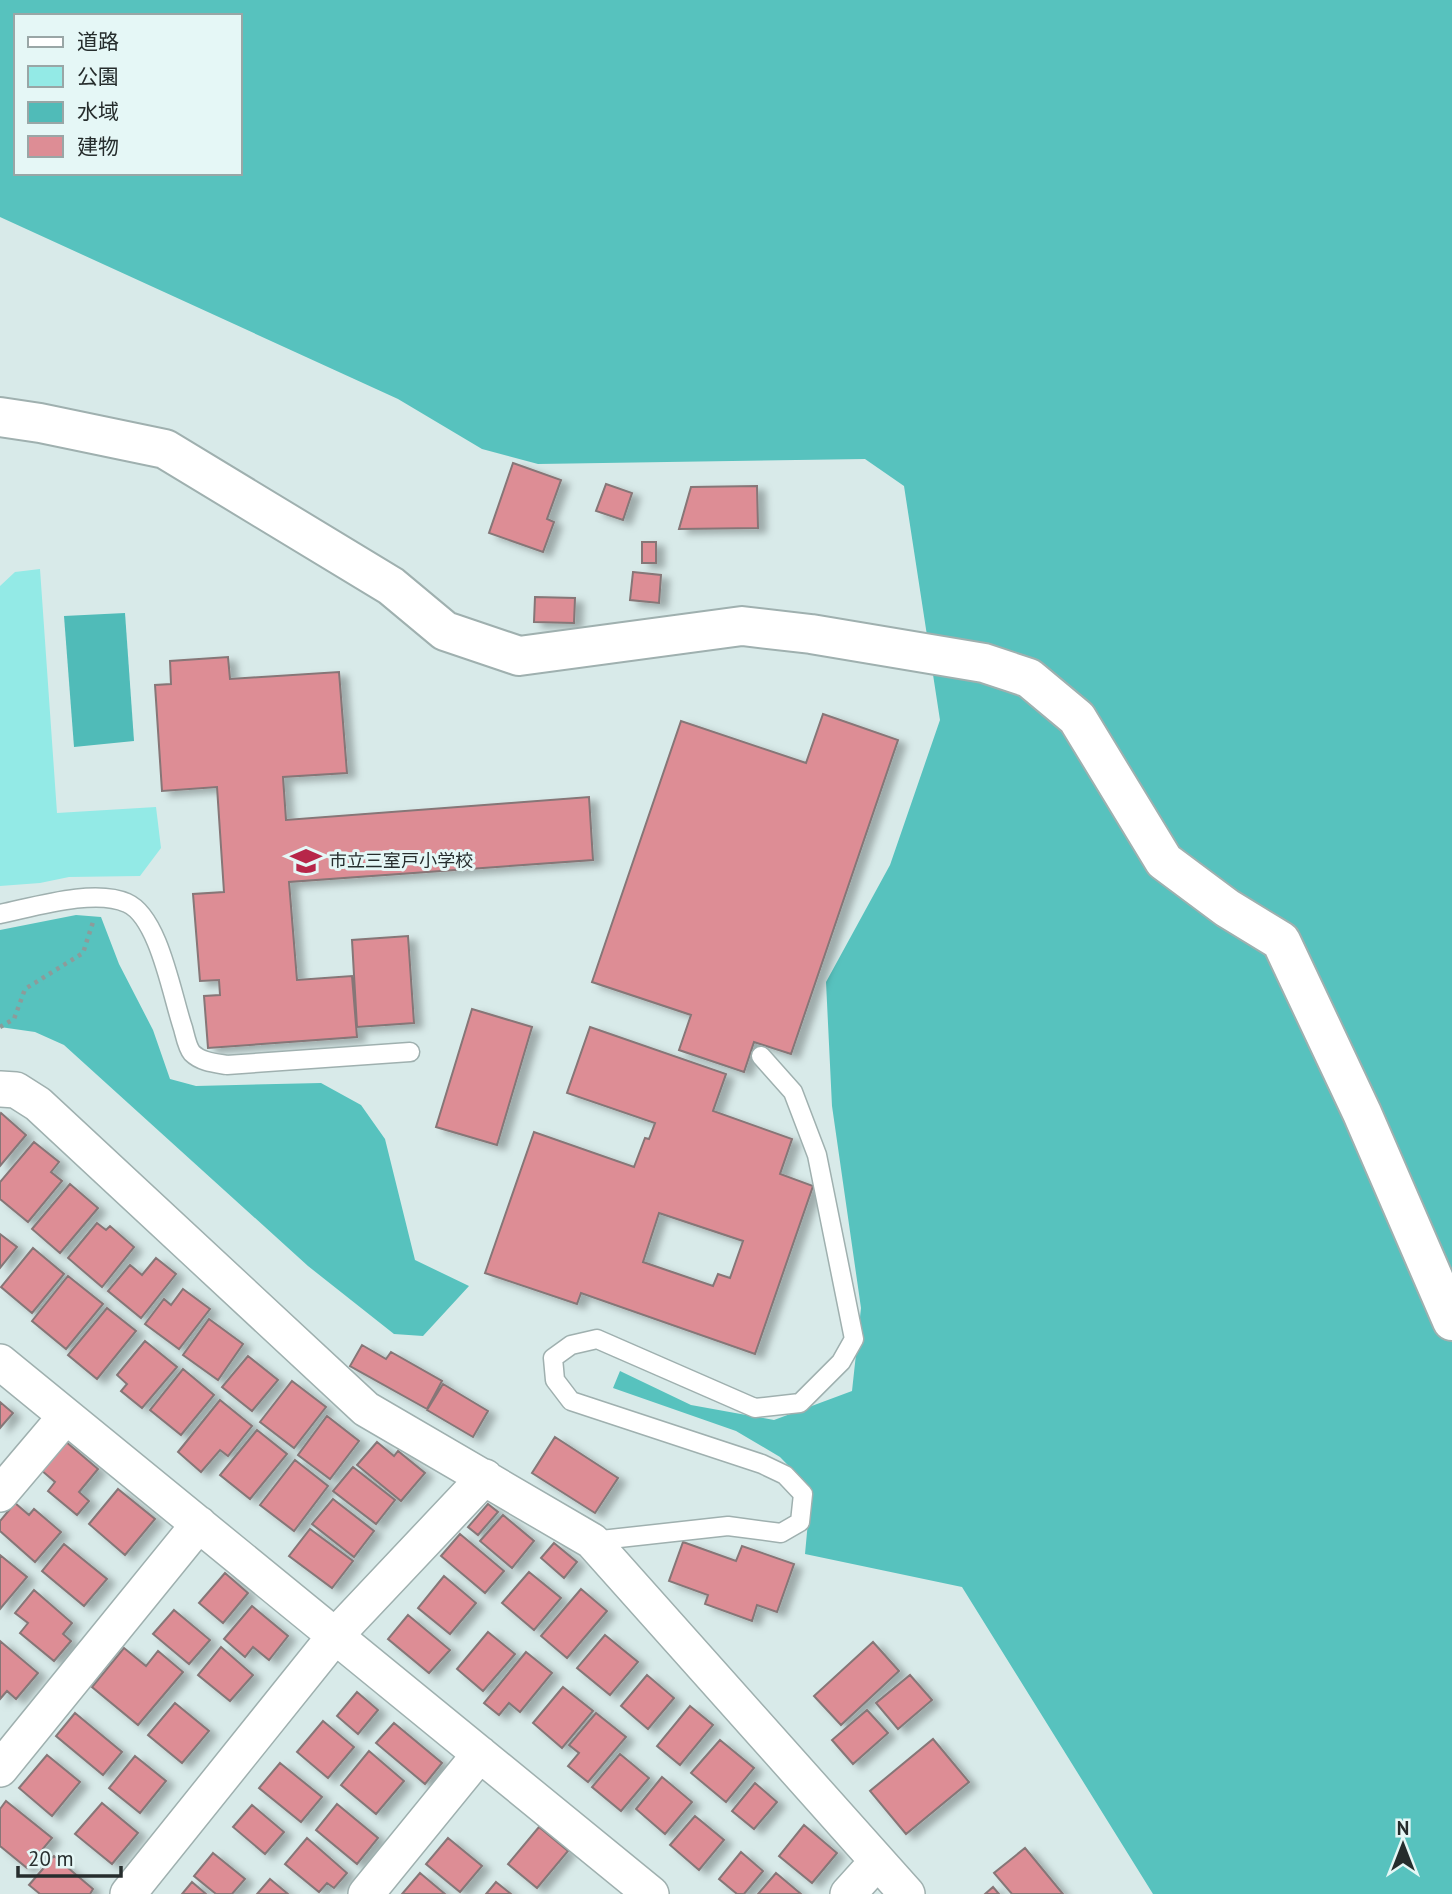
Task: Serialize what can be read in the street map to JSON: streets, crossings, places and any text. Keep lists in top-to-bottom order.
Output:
{
  "places": {
    "school or university": ["市立三室戸小学校"]
  },
  "legend": [
    "道路",
    "公園",
    "水域",
    "建物"
  ],
  "scale_bar": "20 m",
  "north": "top"
}
